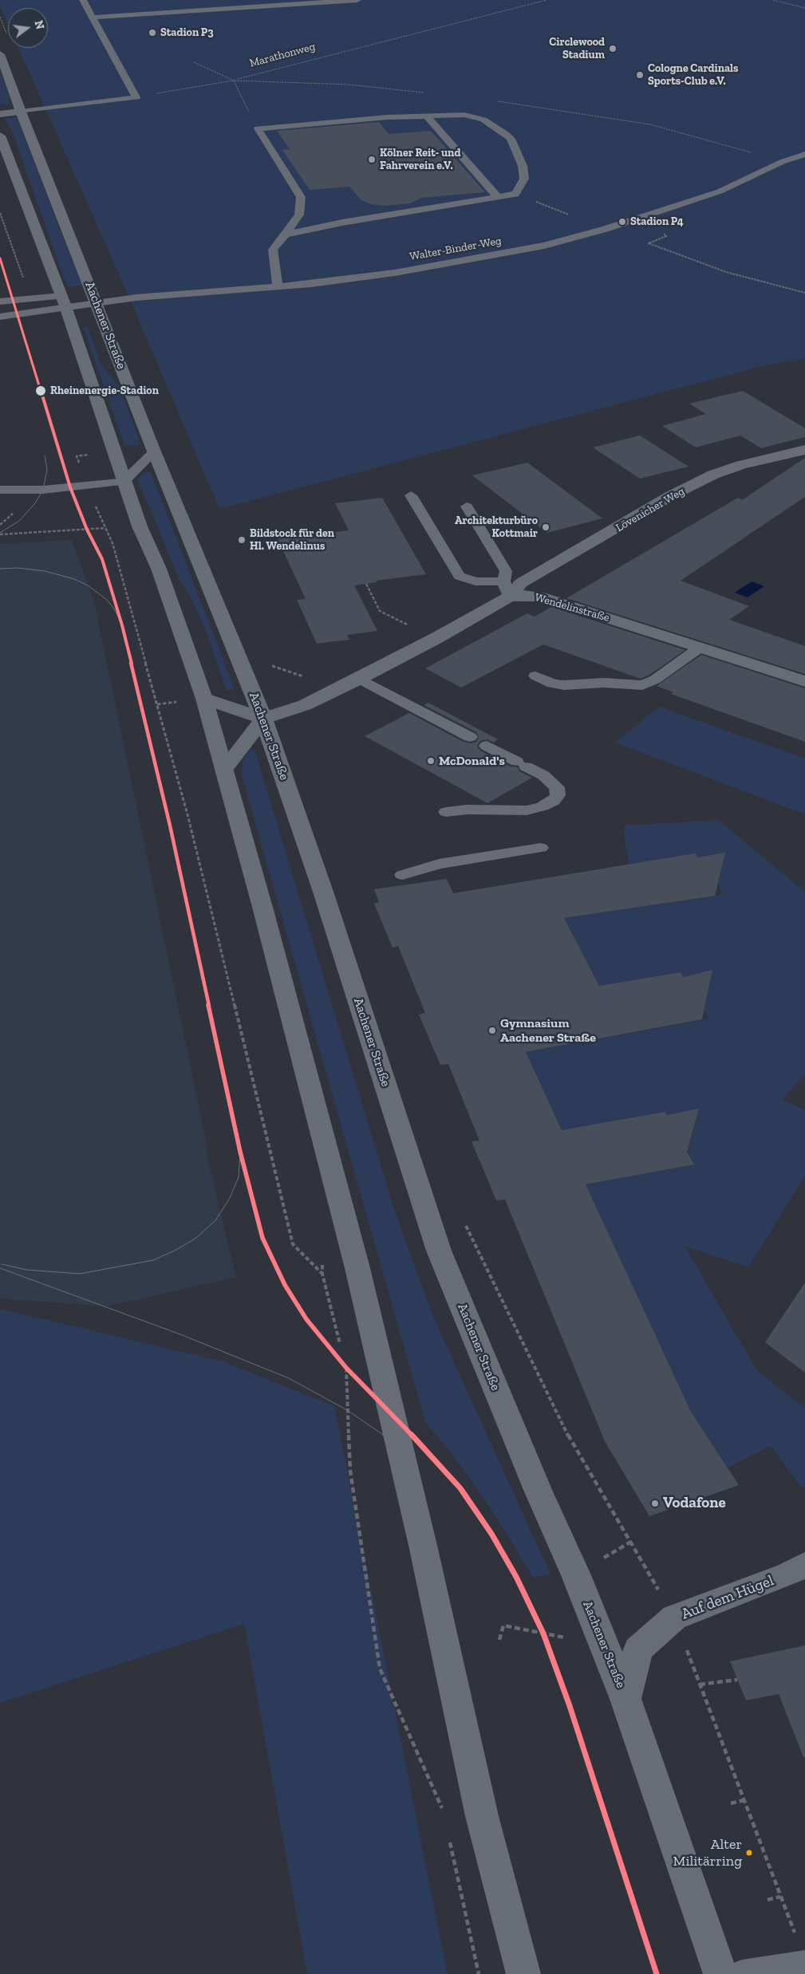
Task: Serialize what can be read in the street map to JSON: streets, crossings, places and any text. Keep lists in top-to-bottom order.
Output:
{
  "streets": {
    "main road": ["Aachener Straße"],
    "street": ["Lövenicher Weg", "Wendelinstraße", "Auf dem Hügel"],
    "lane": ["Walter-Binder-Weg"],
    "path": ["Marathonweg"]
  },
  "crossings": [
    ["Walter-Binder-Weg", "Aachener Straße"],
    ["Aachener Straße", "Wendelinstraße"],
    ["Aachener Straße", "Auf dem Hügel"],
    ["Lövenicher Weg", "Wendelinstraße"]
  ],
  "places": [
    "Stadion P3",
    "Circlewood Stadium",
    "Cologne Cardinals Sports-Club e.V.",
    "Kölner Reit- und Fahrverein e.V.",
    "Stadion P4",
    "Rheinenergie-Stadion",
    "Architekturbüro Kottmair",
    "Bildstock für den Hl. Wendelinus",
    "McDonald's",
    "Gymnasium Aachener Straße",
    "Vodafone",
    "Alter Militärring"
  ],
  "north": "right"
}
